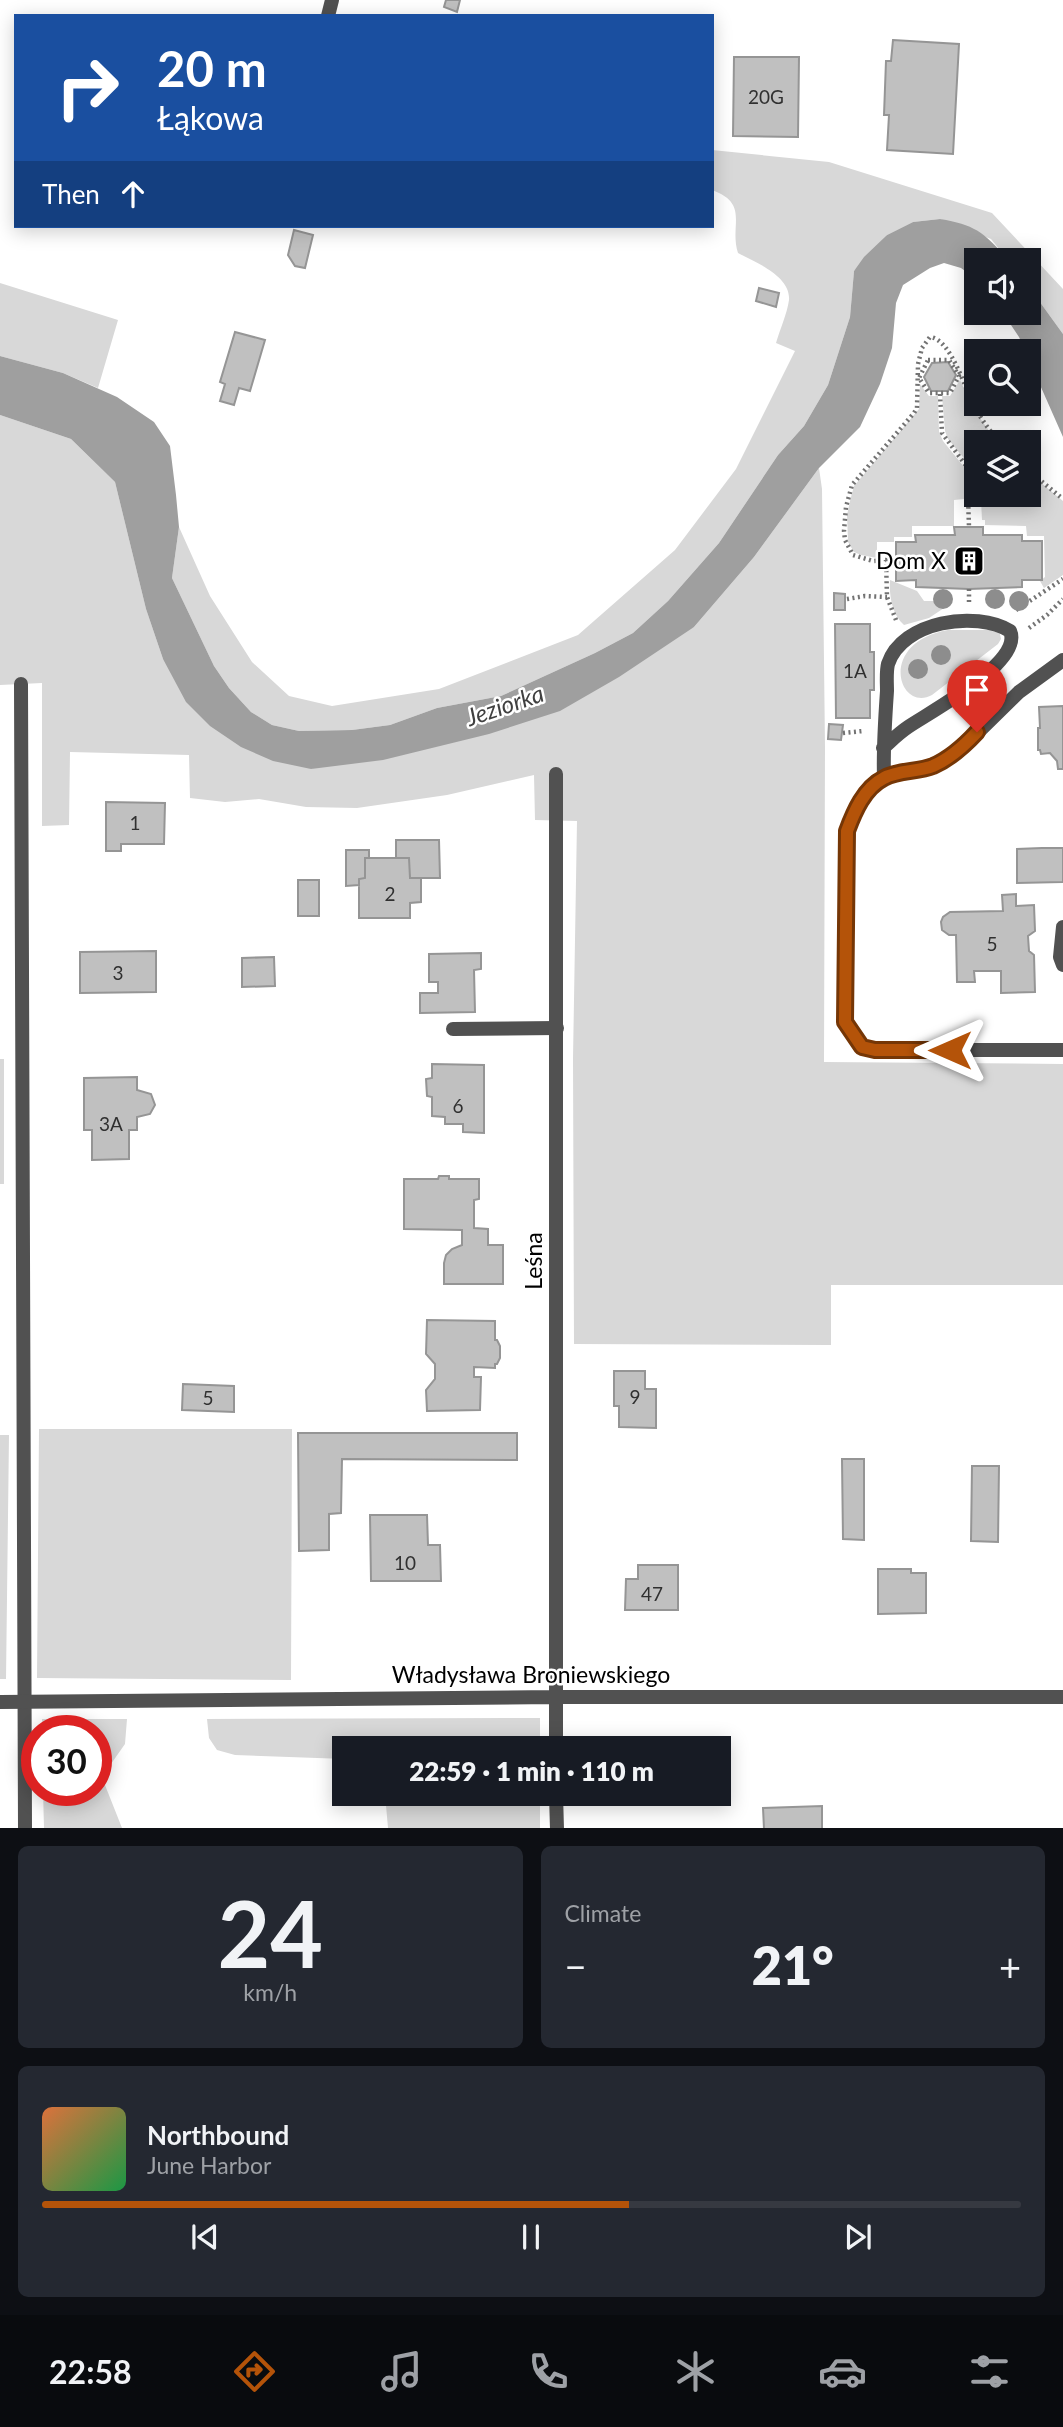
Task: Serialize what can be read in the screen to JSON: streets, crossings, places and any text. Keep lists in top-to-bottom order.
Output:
{
  "streets": {
    "street": ["Leśna", "Władysława Broniewskiego"]
  },
  "crossings": [
    ["Leśna", "Władysława Broniewskiego"]
  ],
  "water": ["Jeziorka"],
  "places": {
    "building": ["Dom X"]
  },
  "house_numbers": [
    "20G",
    "1A",
    "1",
    "2",
    "5",
    "3",
    "6",
    "3A",
    "9",
    "5",
    "10",
    "47"
  ],
  "page": {
    "turn": ["20 m", "Łąkowa"],
    "then": "Then",
    "limit": "30",
    "trip": "22:59 · 1 min · 110 m",
    "tile": [
      ["24", "km/h"],
      "Climate"
    ],
    "heat": ["−", "21°", "+"],
    "song": ["Northbound", "June Harbor"],
    "tabs": "22:58"
  }
}
